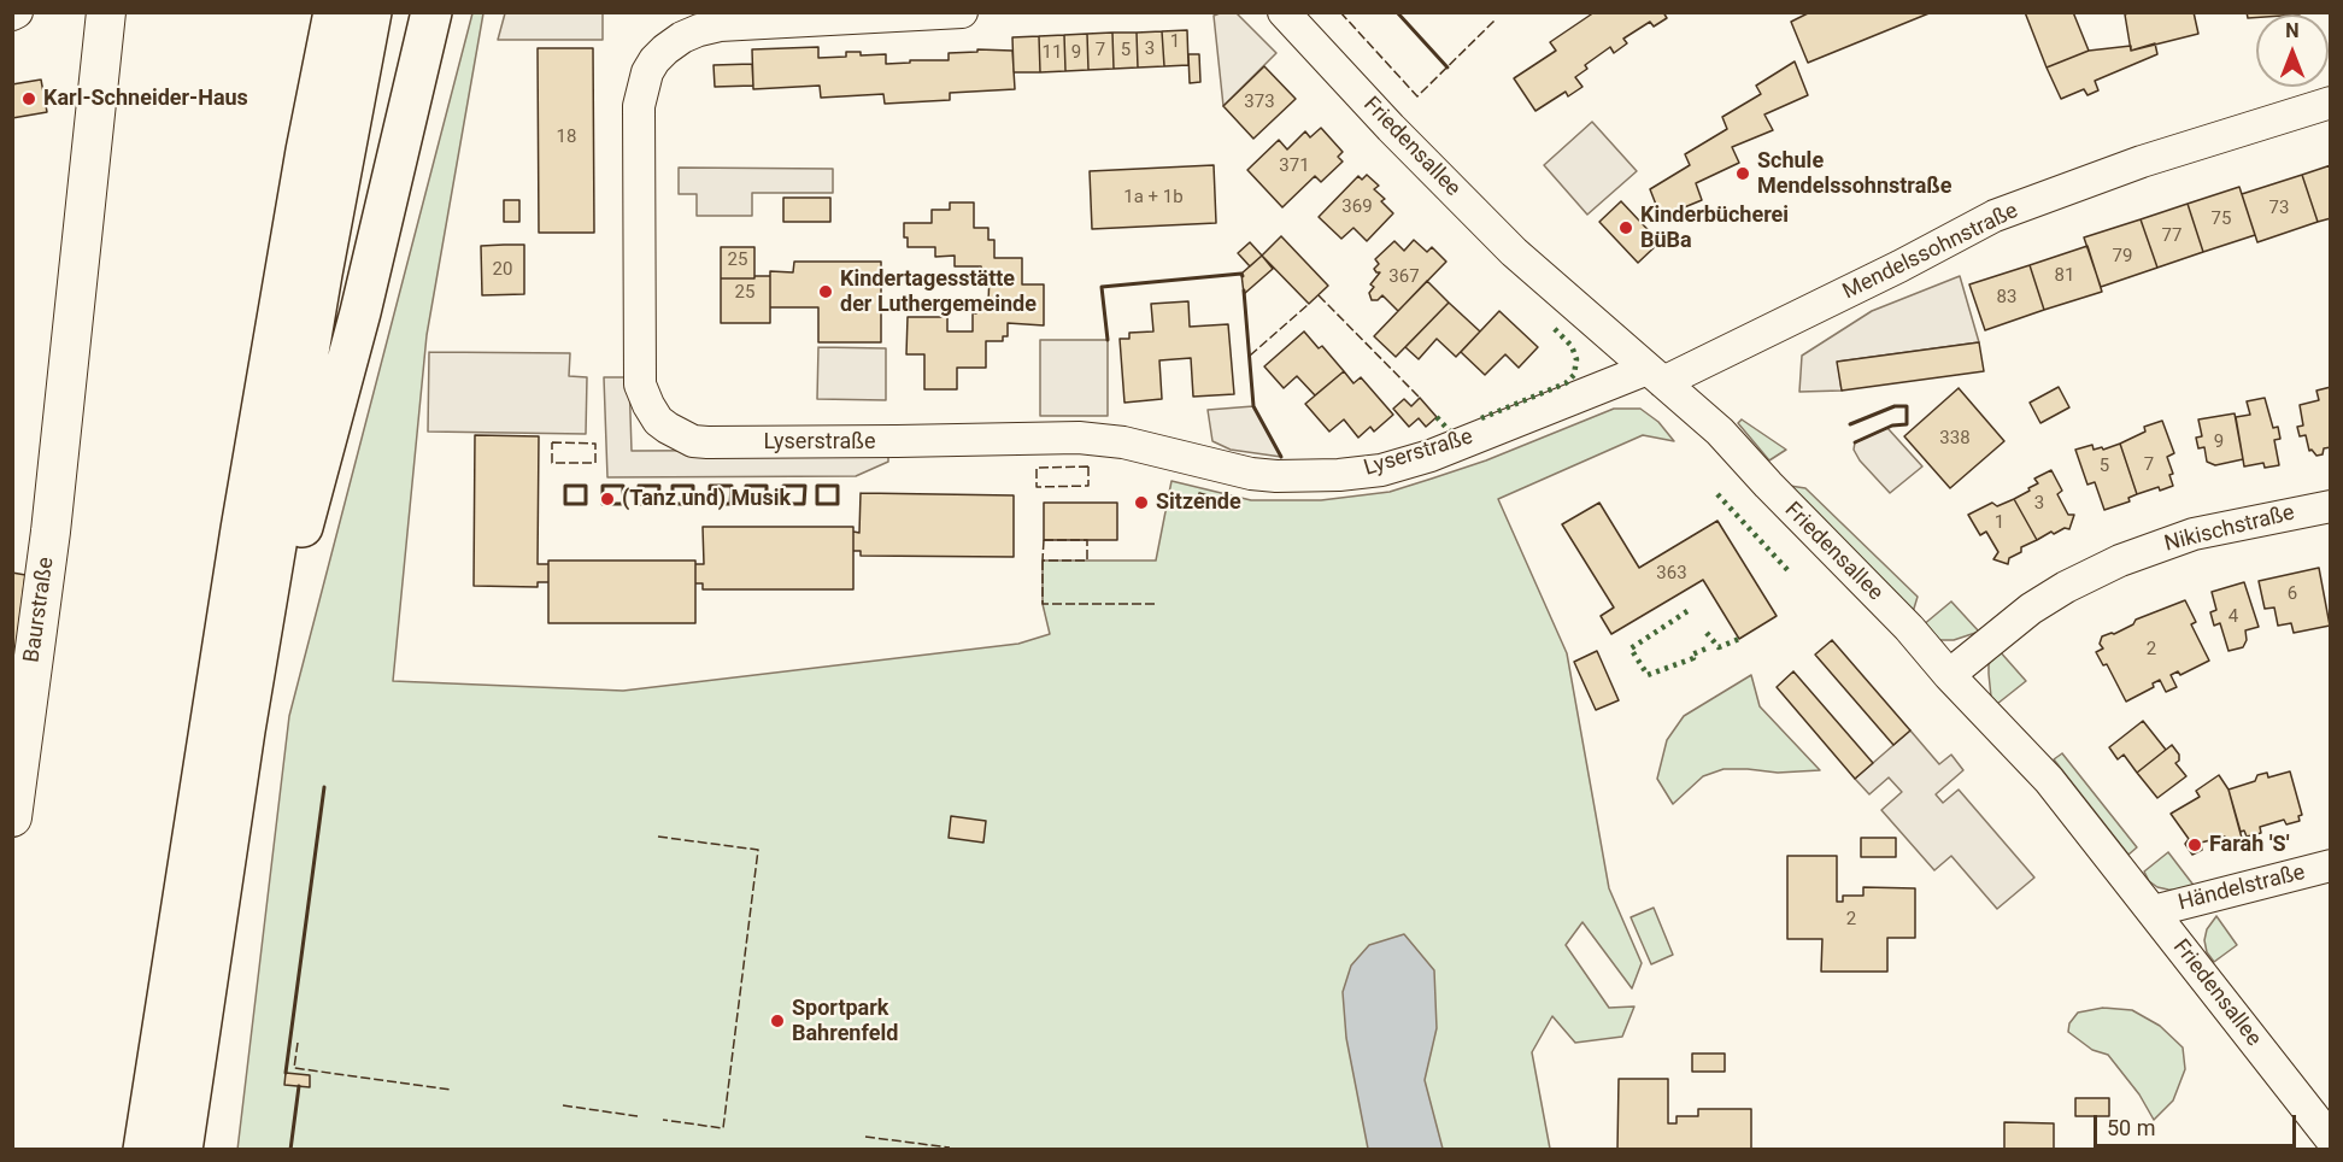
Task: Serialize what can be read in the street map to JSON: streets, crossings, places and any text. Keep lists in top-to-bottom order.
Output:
{
  "streets": {
    "main road": ["Baurstraße"],
    "street": [
      "Friedensallee",
      "Mendelssohnstraße",
      "Lyserstraße",
      "Nikischstraße",
      "Händelstraße"
    ]
  },
  "crossings": [
    ["Friedensallee", "Mendelssohnstraße"],
    ["Friedensallee", "Lyserstraße"],
    ["Friedensallee", "Nikischstraße"],
    ["Friedensallee", "Händelstraße"],
    ["Mendelssohnstraße", "Lyserstraße"]
  ],
  "places": [
    "Karl-Schneider-Haus",
    "Schule Mendelssohnstraße",
    "Kinderbücherei BüBa",
    "Kindertagesstätte der Luthergemeinde",
    "(Tanz und) Musik",
    "Sitzende",
    "Farah 'S'",
    "Sportpark Bahrenfeld"
  ],
  "house_numbers": [
    "1",
    "3",
    "7",
    "5",
    "11",
    "9",
    "373",
    "18",
    "371",
    "1a + 1b",
    "369",
    "73",
    "75",
    "77",
    "79",
    "25",
    "20",
    "81",
    "367",
    "25",
    "83",
    "338",
    "9",
    "7",
    "5",
    "3",
    "1",
    "363",
    "6",
    "4",
    "2",
    "2"
  ],
  "scale_bar": "50 m",
  "north": "top"
}
